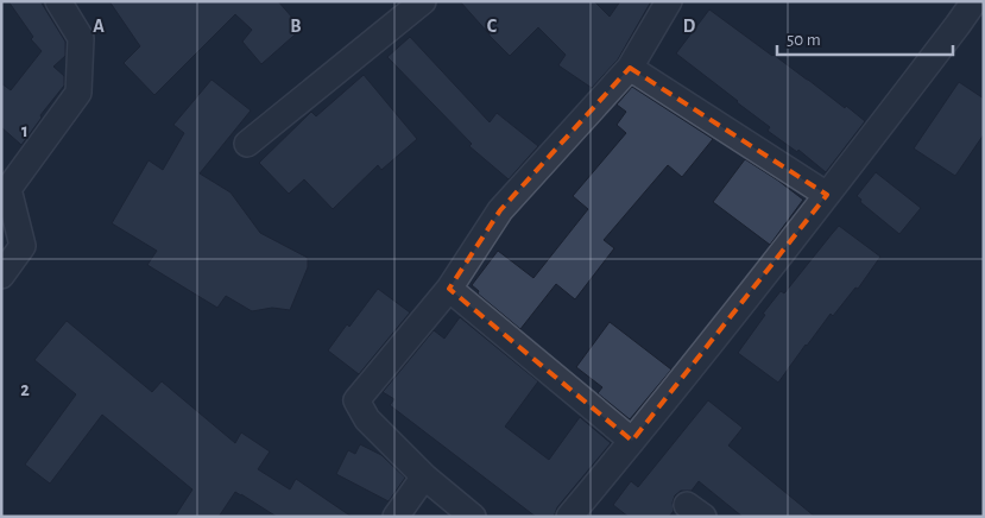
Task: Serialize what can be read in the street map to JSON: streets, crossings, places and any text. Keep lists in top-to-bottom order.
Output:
{
  "scale_bar": "50 m",
  "grid": {
    "columns": [
      "A",
      "B",
      "C",
      "D"
    ],
    "rows": ["1", "2"]
  }
}
